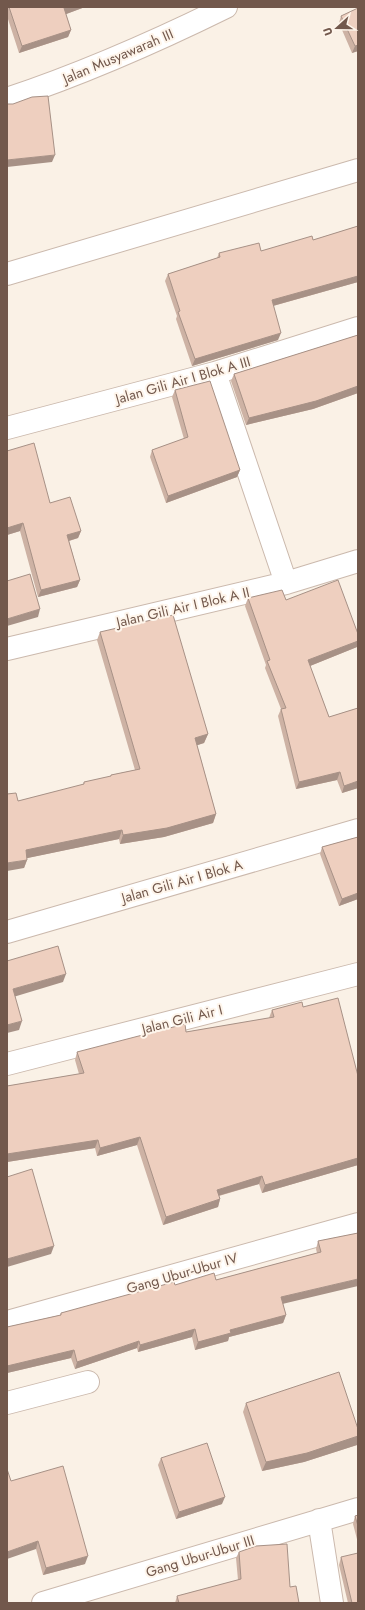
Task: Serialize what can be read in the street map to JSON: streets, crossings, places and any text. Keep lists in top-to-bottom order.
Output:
{
  "streets": {
    "street": [
      "Jalan Musyawarah III",
      "Jalan Gili Air I Blok A III",
      "Jalan Gili Air I Blok A II",
      "Jalan Gili Air I Blok A",
      "Jalan Gili Air I",
      "Gang Ubur-Ubur IV",
      "Gang Ubur-Ubur III"
    ]
  },
  "north": "left"
}
